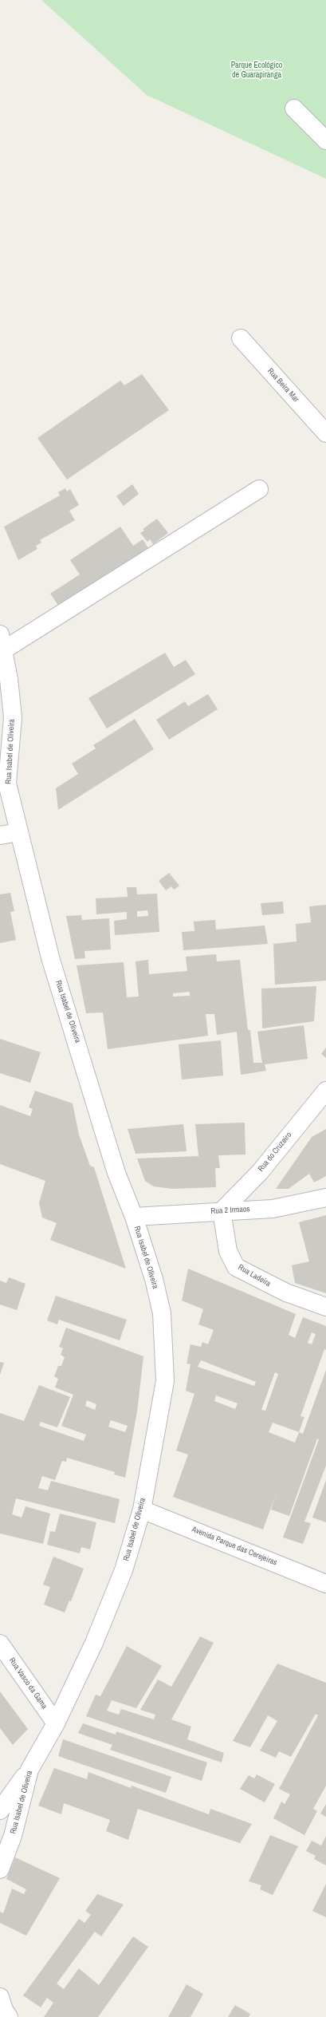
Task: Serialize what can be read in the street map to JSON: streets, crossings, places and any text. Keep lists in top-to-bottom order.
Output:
{
  "streets": {
    "street": [
      "Rua Beira Mar",
      "Rua Isabel de Oliveira",
      "Rua do Cruzeiro",
      "Rua 2 Irmaos",
      "Rua Ladeira",
      "Avenida Parque das Cerejeiras",
      "Rua Vasco da Gama"
    ]
  },
  "crossings": [
    ["Rua Isabel de Oliveira", "Rua 2 Irmaos"],
    ["Rua Isabel de Oliveira", "Avenida Parque das Cerejeiras"],
    ["Rua Isabel de Oliveira", "Rua Vasco da Gama"],
    ["Rua do Cruzeiro", "Rua 2 Irmaos"],
    ["Rua do Cruzeiro", "Rua Ladeira"],
    ["Rua 2 Irmaos", "Rua Ladeira"]
  ],
  "parks": ["Parque Ecológico de Guarapiranga"]
}
